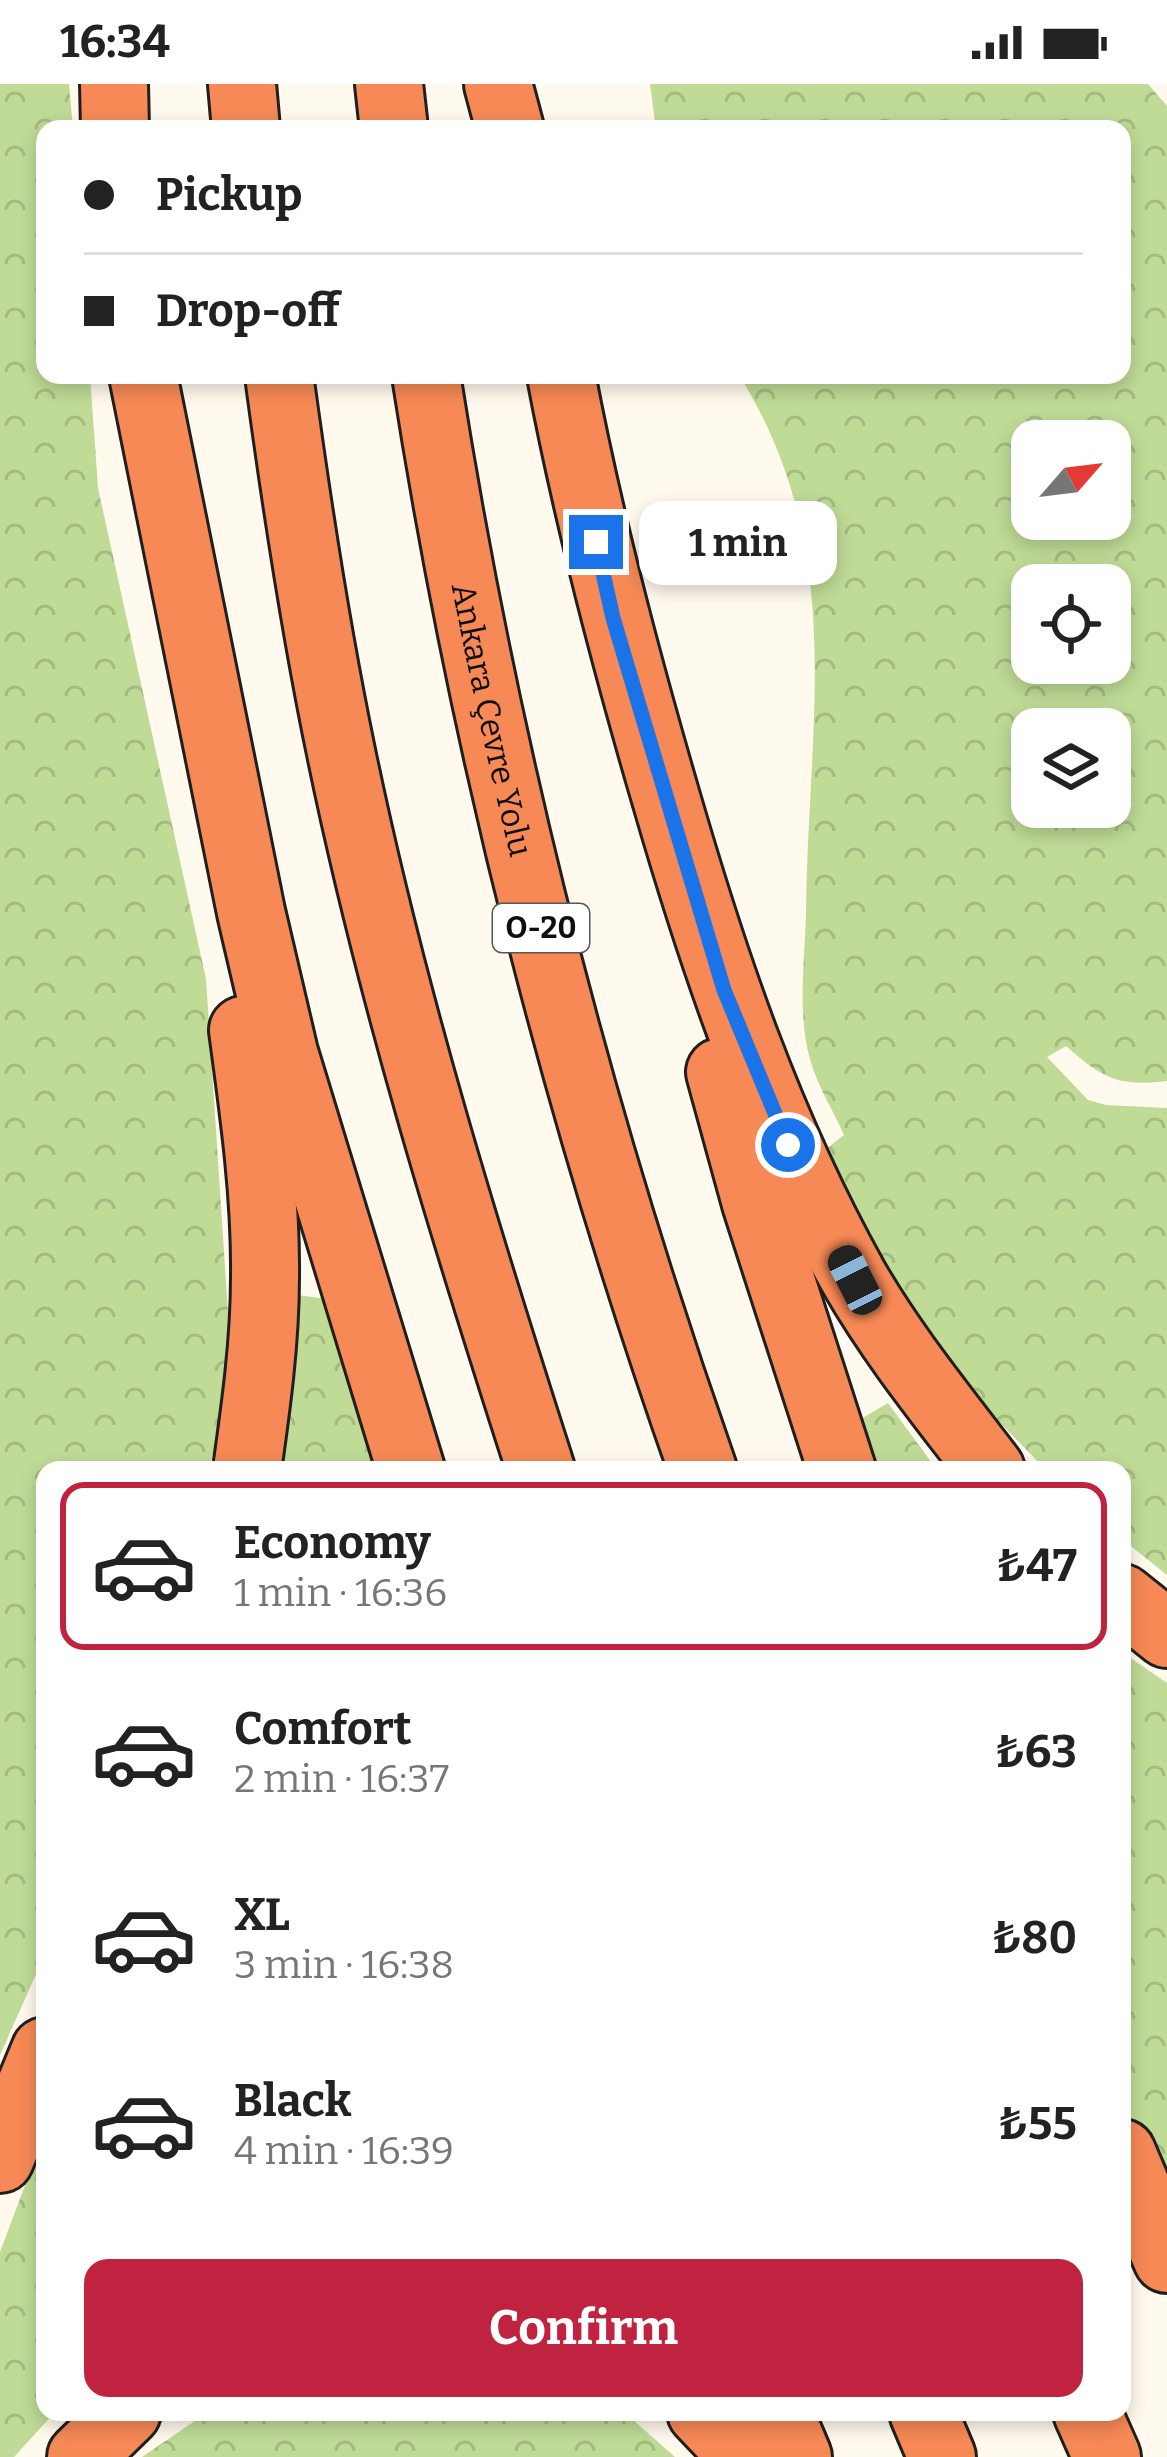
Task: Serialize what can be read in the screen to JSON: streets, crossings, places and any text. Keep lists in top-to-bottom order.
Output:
{
  "streets": {
    "highway": ["Ankara Çevre Yolu", "O-20"]
  },
  "north": "top right",
  "page": {
    "status": "16:34",
    "banner": ["Pickup", "Drop-off"],
    "bubble": "1 min",
    "list": [
      {
        "name": "Economy",
        "note": "1 min · 16:36",
        "value": "₺47"
      },
      {
        "name": "Comfort",
        "note": "2 min · 16:37",
        "value": "₺63"
      },
      {
        "name": "XL",
        "note": "3 min · 16:38",
        "value": "₺80"
      },
      {
        "name": "Black",
        "note": "4 min · 16:39",
        "value": "₺55"
      }
    ],
    "buttons": "Confirm"
  }
}
